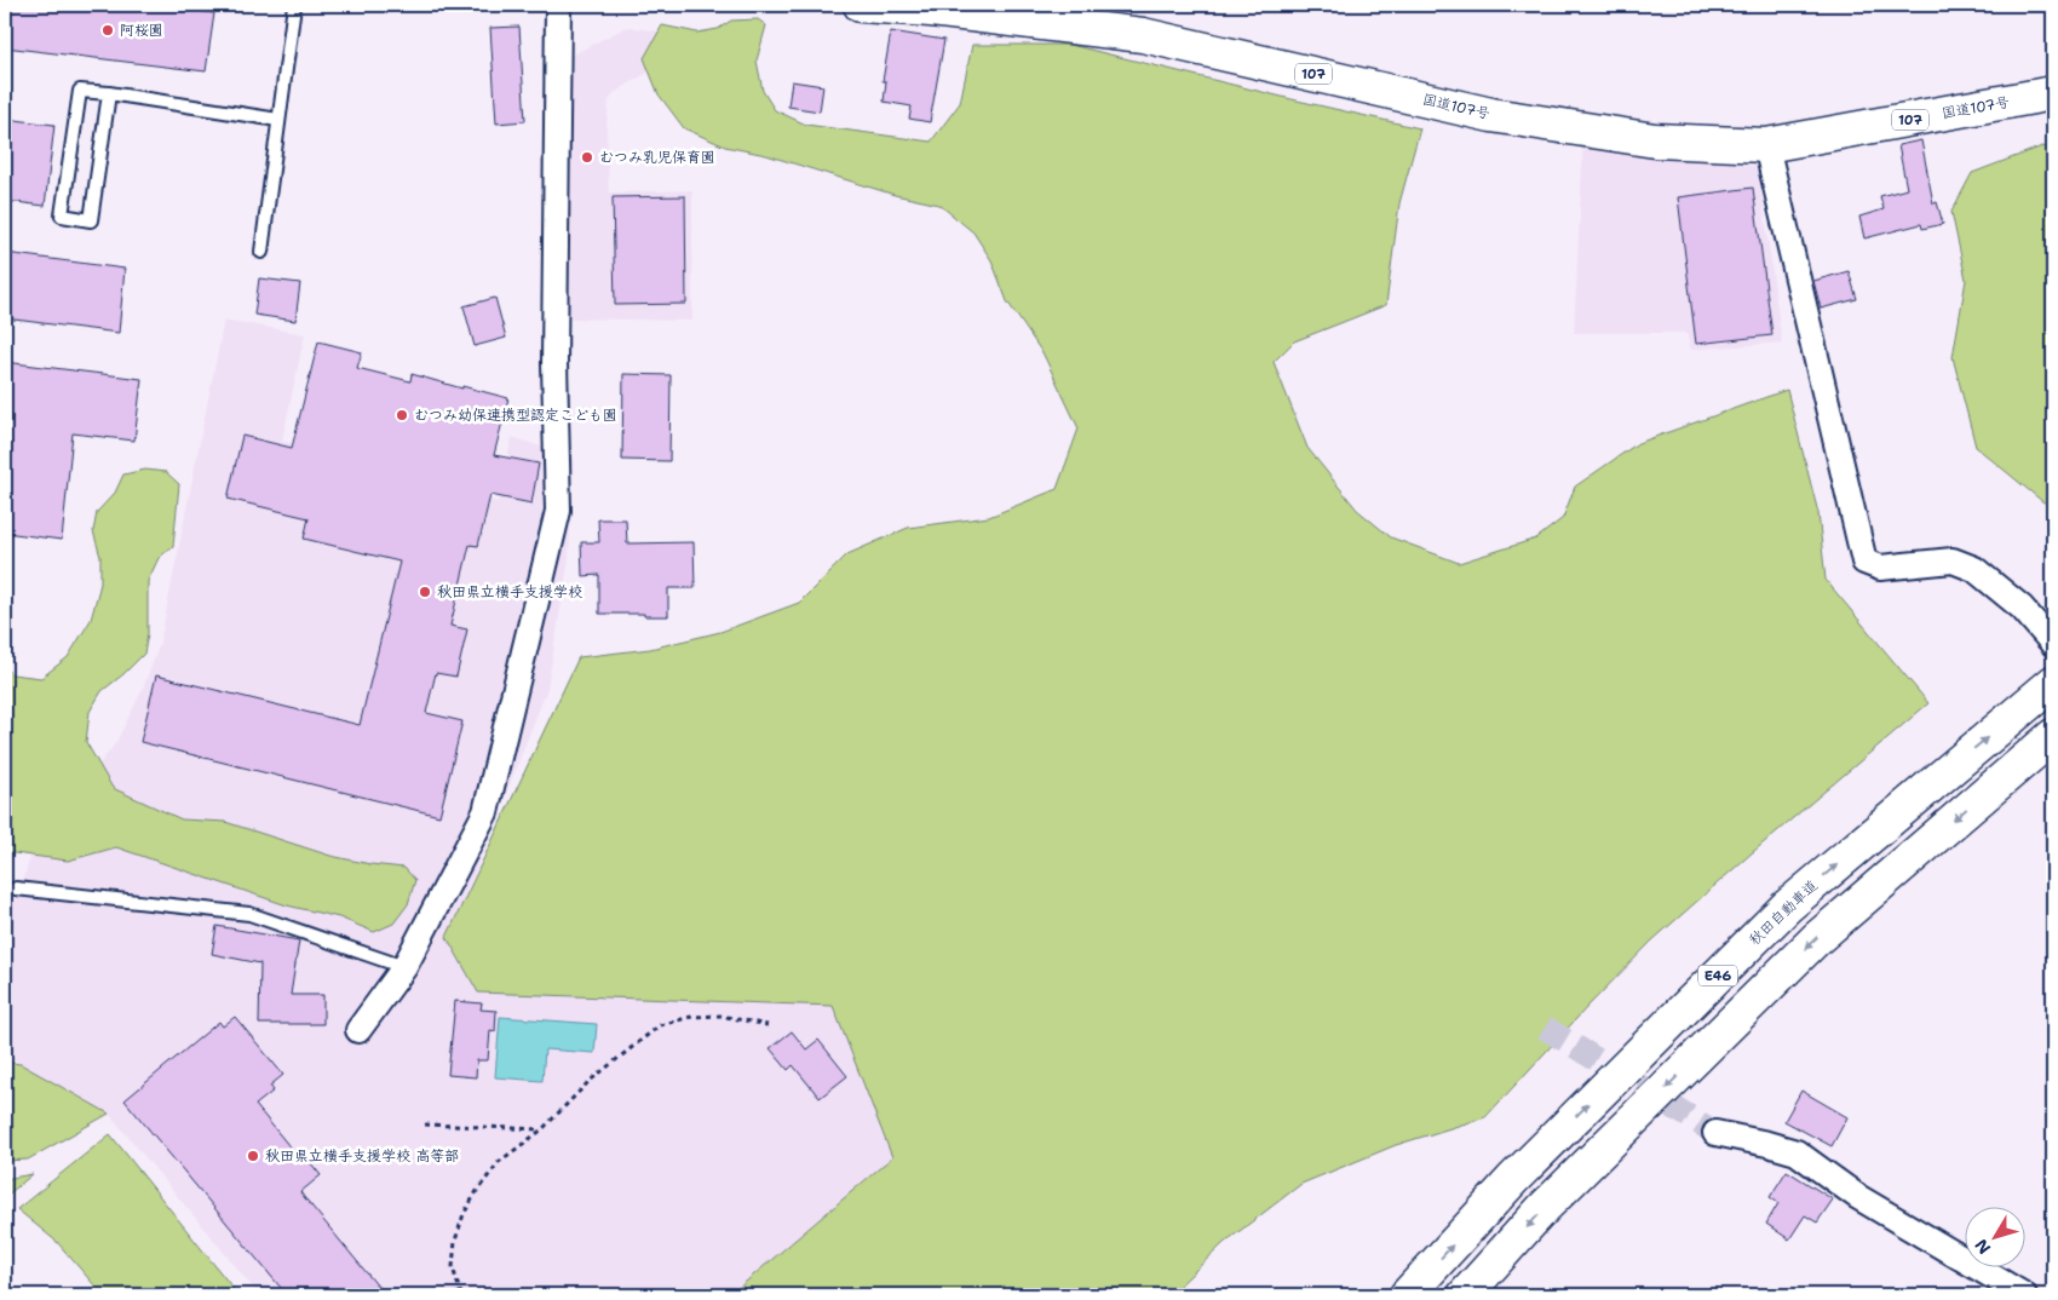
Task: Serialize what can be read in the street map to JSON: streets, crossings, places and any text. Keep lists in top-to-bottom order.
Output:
{
  "streets": {
    "highway": [
      "107",
      "国道107号",
      "秋田自動車道",
      "E46"
    ]
  },
  "places": [
    "阿桜園",
    "むつみ乳児保育園",
    "むつみ幼保連携型認定こども園",
    "秋田県立横手支援学校",
    "秋田県立横手支援学校 高等部"
  ],
  "north": "bottom left"
}
